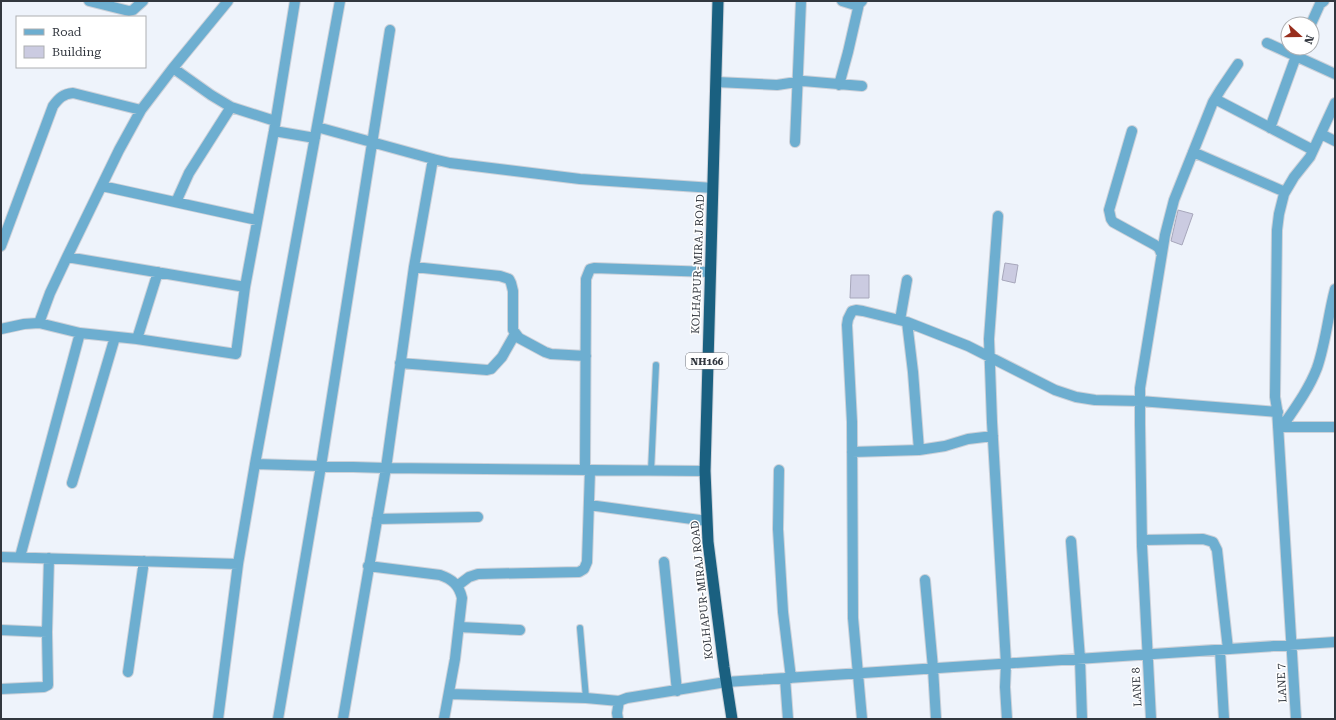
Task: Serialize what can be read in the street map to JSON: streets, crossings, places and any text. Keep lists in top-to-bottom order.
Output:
{
  "streets": {
    "highway": ["KOLHAPUR-MIRAJ ROAD", "NH166"],
    "street": ["LANE 7", "LANE 8"]
  },
  "legend": ["Road", "Building"],
  "north": "right"
}
